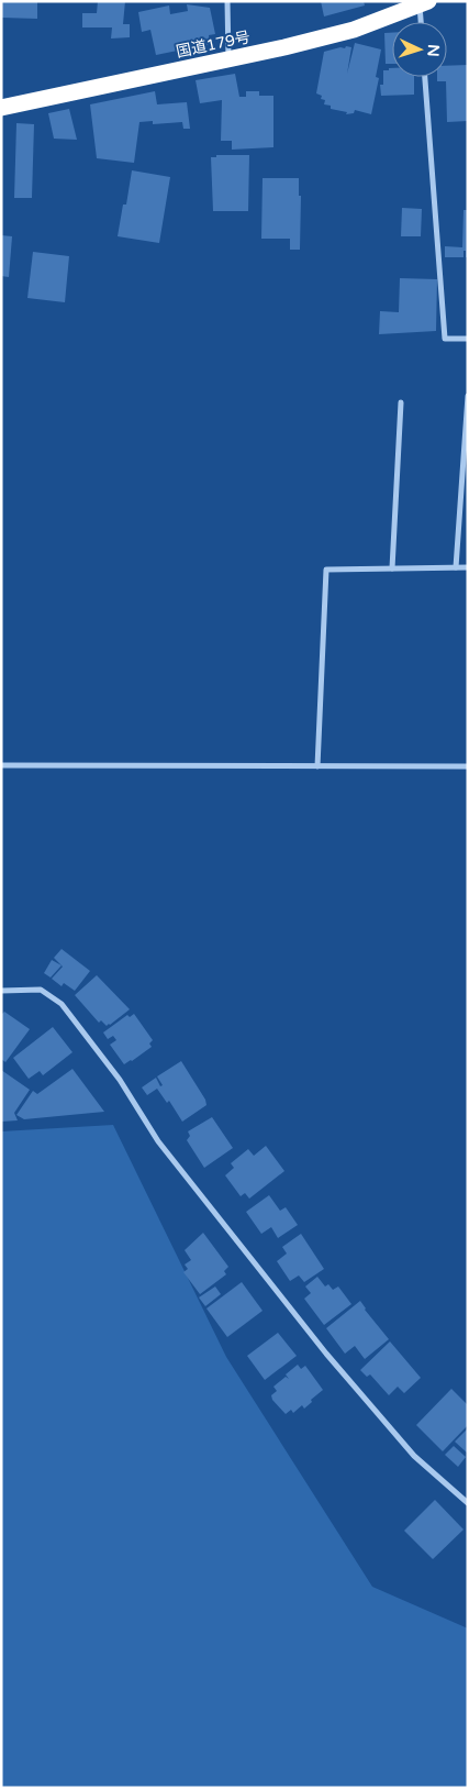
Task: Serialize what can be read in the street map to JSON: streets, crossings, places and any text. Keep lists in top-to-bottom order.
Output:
{
  "streets": {
    "highway": ["国道179号"]
  },
  "north": "right"
}
